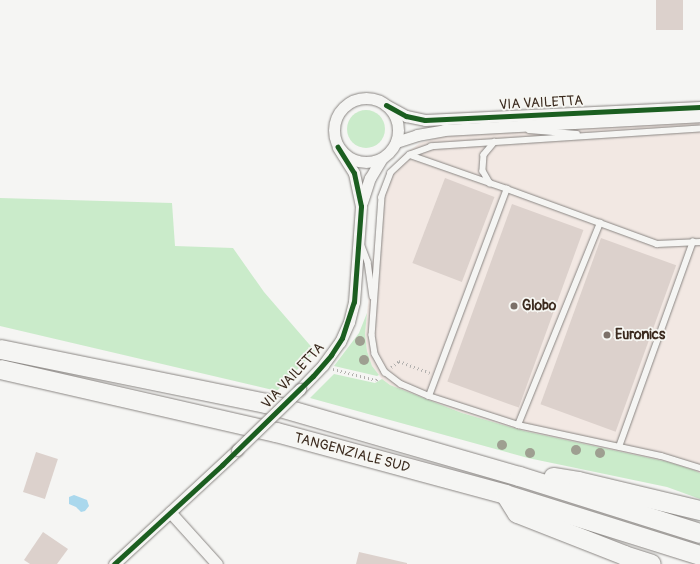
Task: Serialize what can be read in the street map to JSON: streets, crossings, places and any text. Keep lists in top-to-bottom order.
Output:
{
  "streets": {
    "highway": ["TANGENZIALE SUD"],
    "street": ["VIA VAILETTA"]
  },
  "places": ["Globo", "Euronics"]
}
